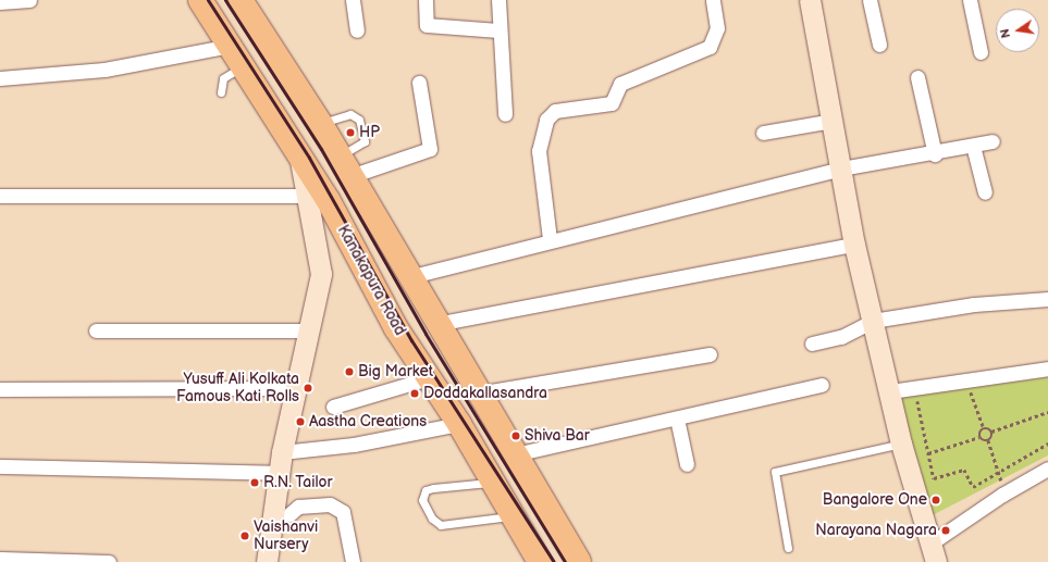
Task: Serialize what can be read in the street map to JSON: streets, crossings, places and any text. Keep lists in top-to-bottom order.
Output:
{
  "streets": {
    "highway": ["Kanakapura Road"]
  },
  "places": [
    "HP",
    "Big Market",
    "Yusuff Ali Kolkata Famous Kati Rolls",
    "Doddakallasandra",
    "Aastha Creations",
    "Shiva Bar",
    "R.N. Tailor",
    "Bangalore One",
    "Narayana Nagara",
    "Vaishanvi Nursery"
  ],
  "north": "left"
}
